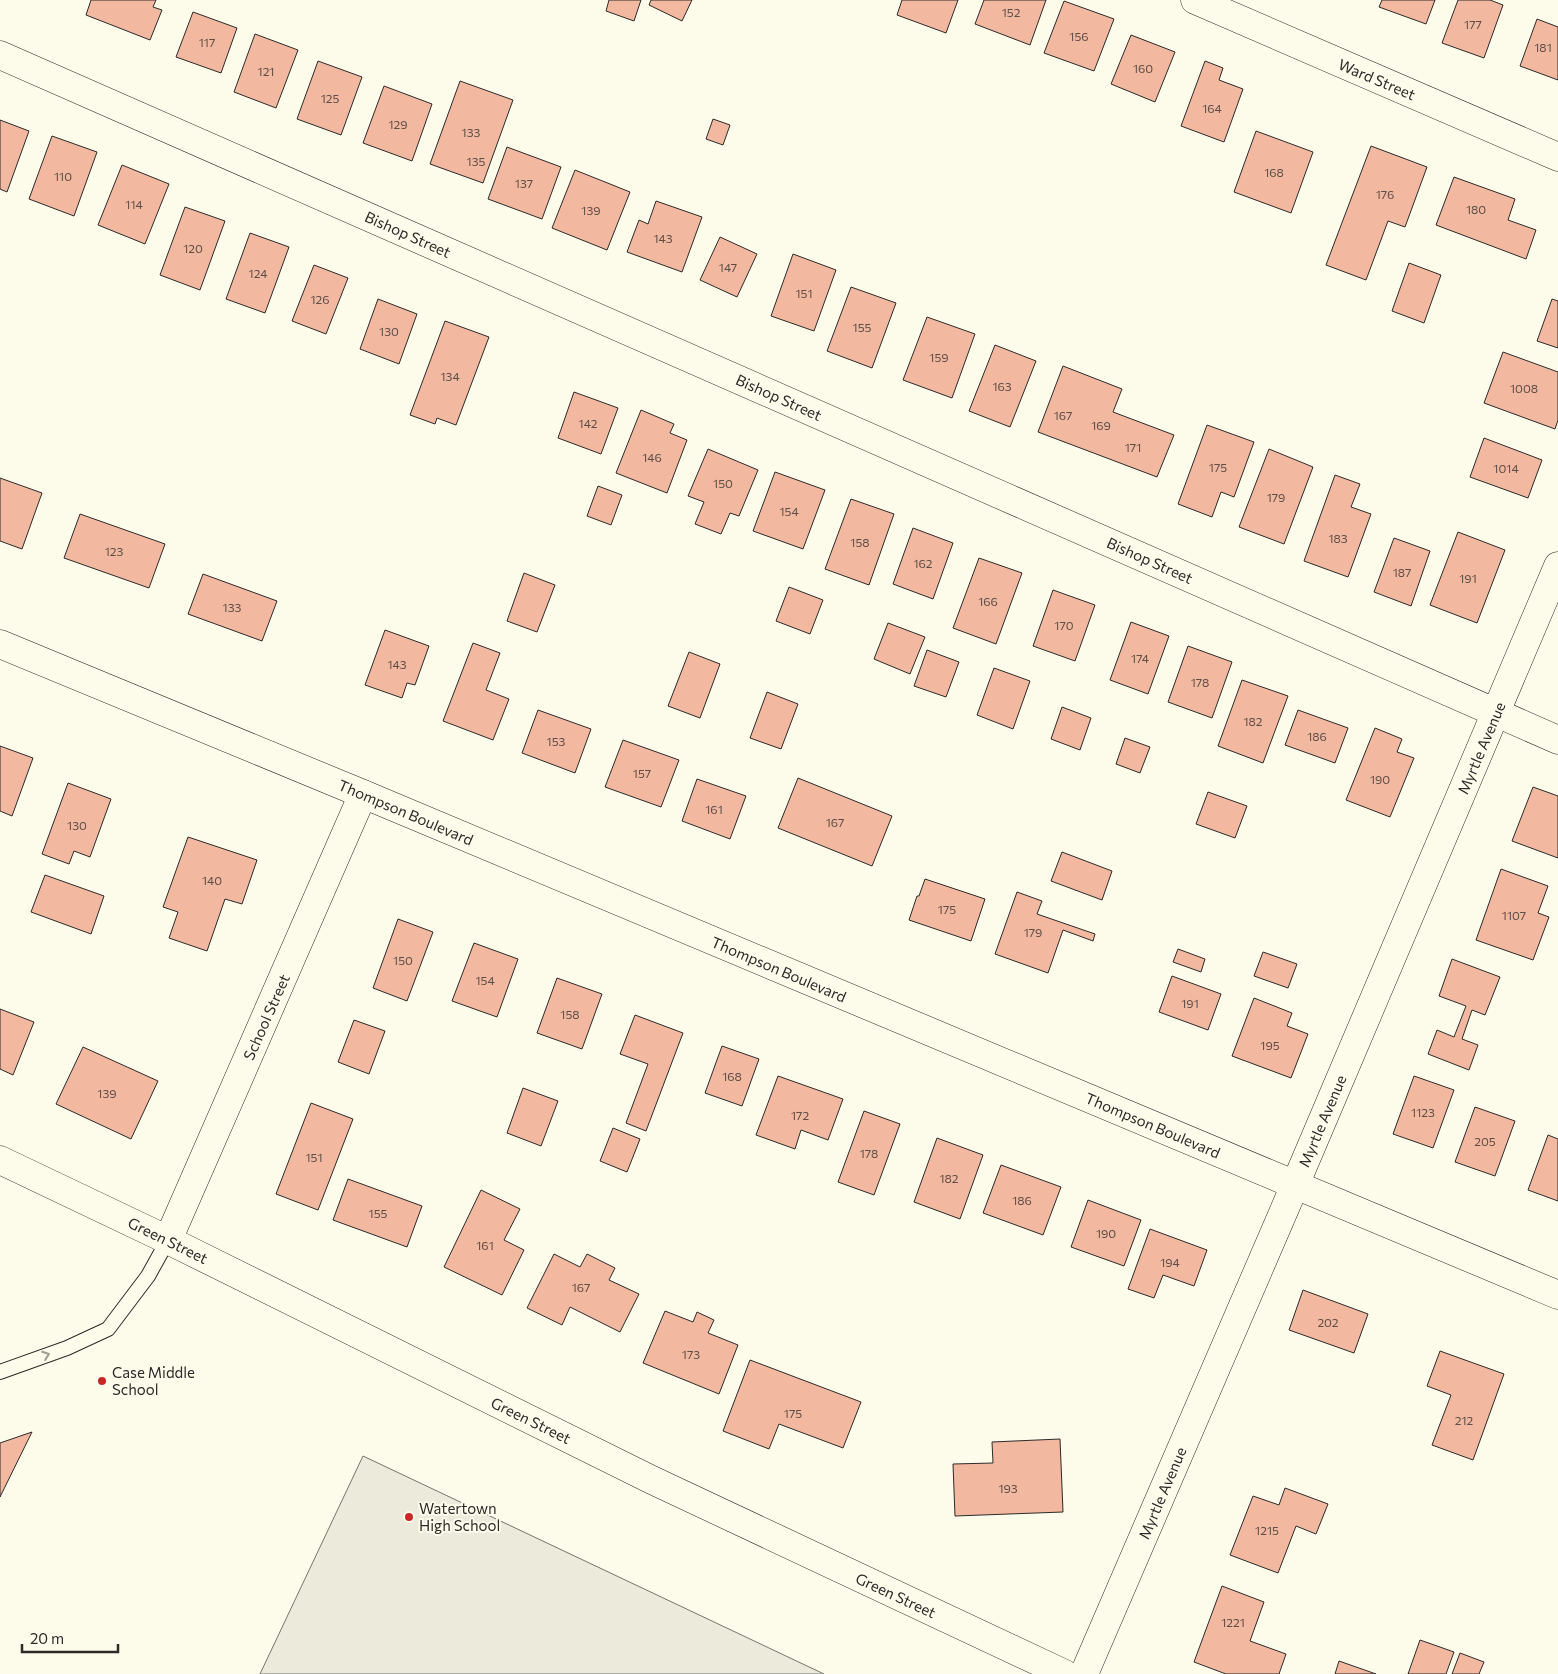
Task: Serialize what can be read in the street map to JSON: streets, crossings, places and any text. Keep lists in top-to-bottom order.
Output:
{
  "streets": {
    "street": [
      "Ward Street",
      "Bishop Street",
      "Myrtle Avenue",
      "Thompson Boulevard",
      "School Street",
      "Green Street"
    ]
  },
  "crossings": [
    ["Bishop Street", "Myrtle Avenue"],
    ["Myrtle Avenue", "Thompson Boulevard"],
    ["Thompson Boulevard", "School Street"],
    ["School Street", "Green Street"]
  ],
  "places": ["Case Middle School", "Watertown High School"],
  "house_numbers": [
    "152",
    "177",
    "156",
    "117",
    "181",
    "160",
    "121",
    "125",
    "164",
    "129",
    "133",
    "135",
    "168",
    "110",
    "137",
    "176",
    "114",
    "180",
    "139",
    "143",
    "120",
    "147",
    "124",
    "151",
    "126",
    "155",
    "130",
    "159",
    "134",
    "163",
    "1008",
    "167",
    "142",
    "169",
    "171",
    "146",
    "175",
    "1014",
    "150",
    "179",
    "154",
    "183",
    "158",
    "123",
    "162",
    "187",
    "191",
    "166",
    "133",
    "170",
    "174",
    "143",
    "178",
    "182",
    "186",
    "153",
    "157",
    "190",
    "161",
    "167",
    "130",
    "140",
    "175",
    "1107",
    "179",
    "150",
    "154",
    "191",
    "158",
    "195",
    "168",
    "139",
    "1123",
    "172",
    "205",
    "178",
    "151",
    "182",
    "186",
    "155",
    "190",
    "161",
    "194",
    "167",
    "202",
    "173",
    "175",
    "212",
    "193",
    "1215",
    "1221"
  ],
  "scale_bar": "20 m"
}
